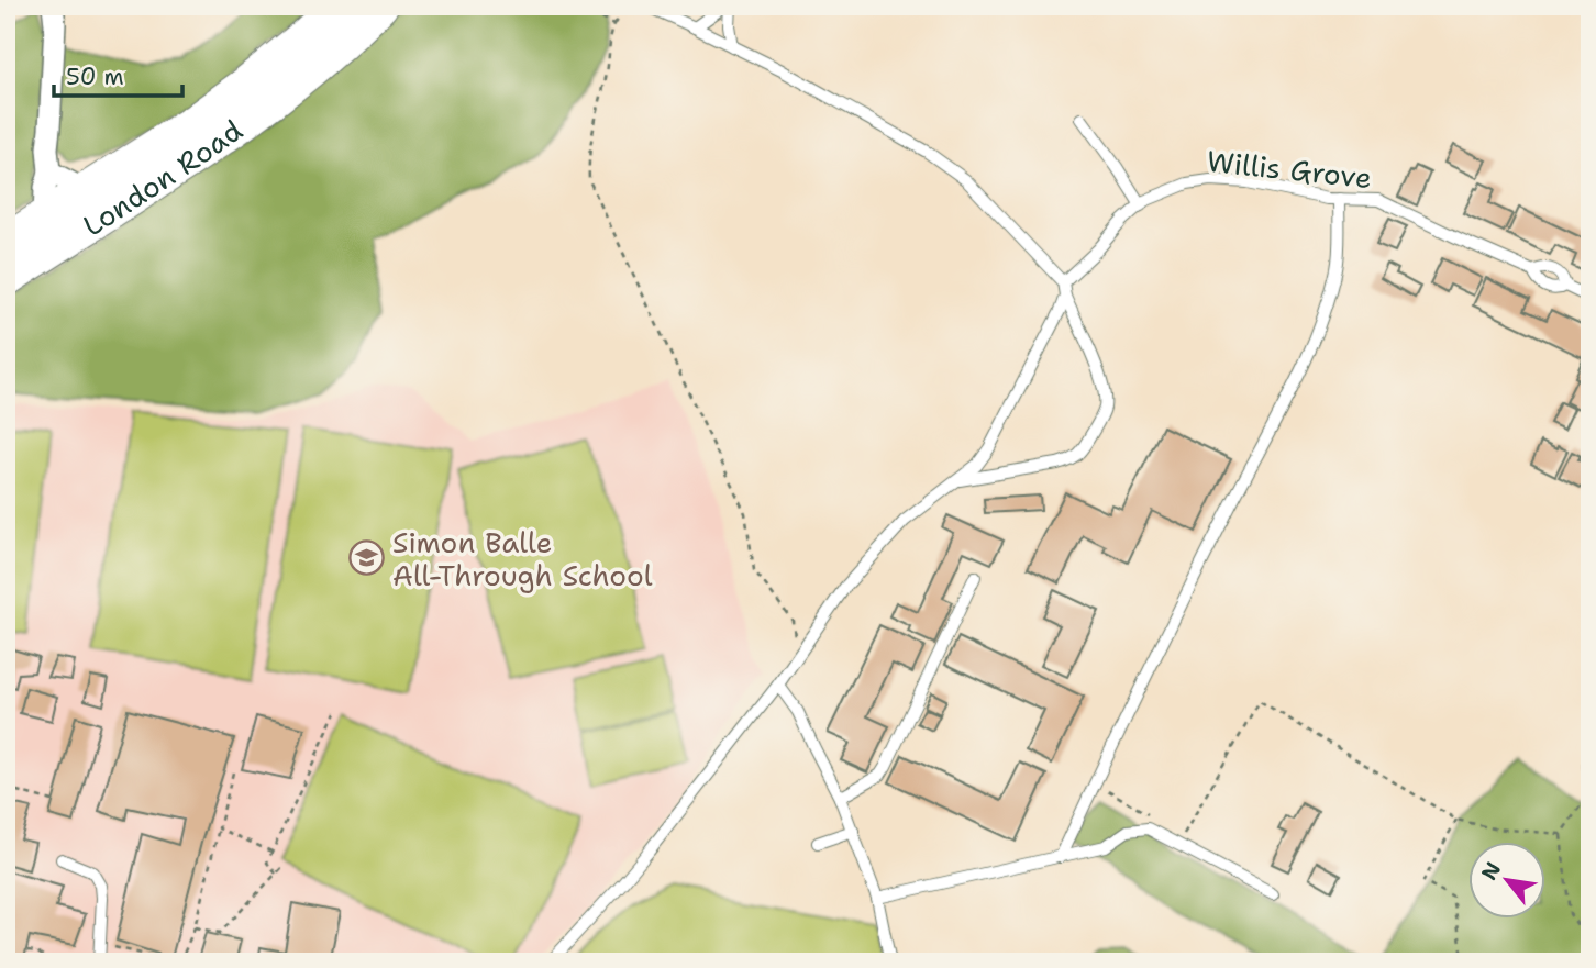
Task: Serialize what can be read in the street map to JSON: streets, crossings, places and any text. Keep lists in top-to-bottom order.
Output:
{
  "streets": {
    "highway": ["London Road"],
    "lane": ["Willis Grove"]
  },
  "places": {
    "school or university": ["Simon Balle All-Through School"]
  },
  "scale_bar": "50 m",
  "north": "top left"
}
